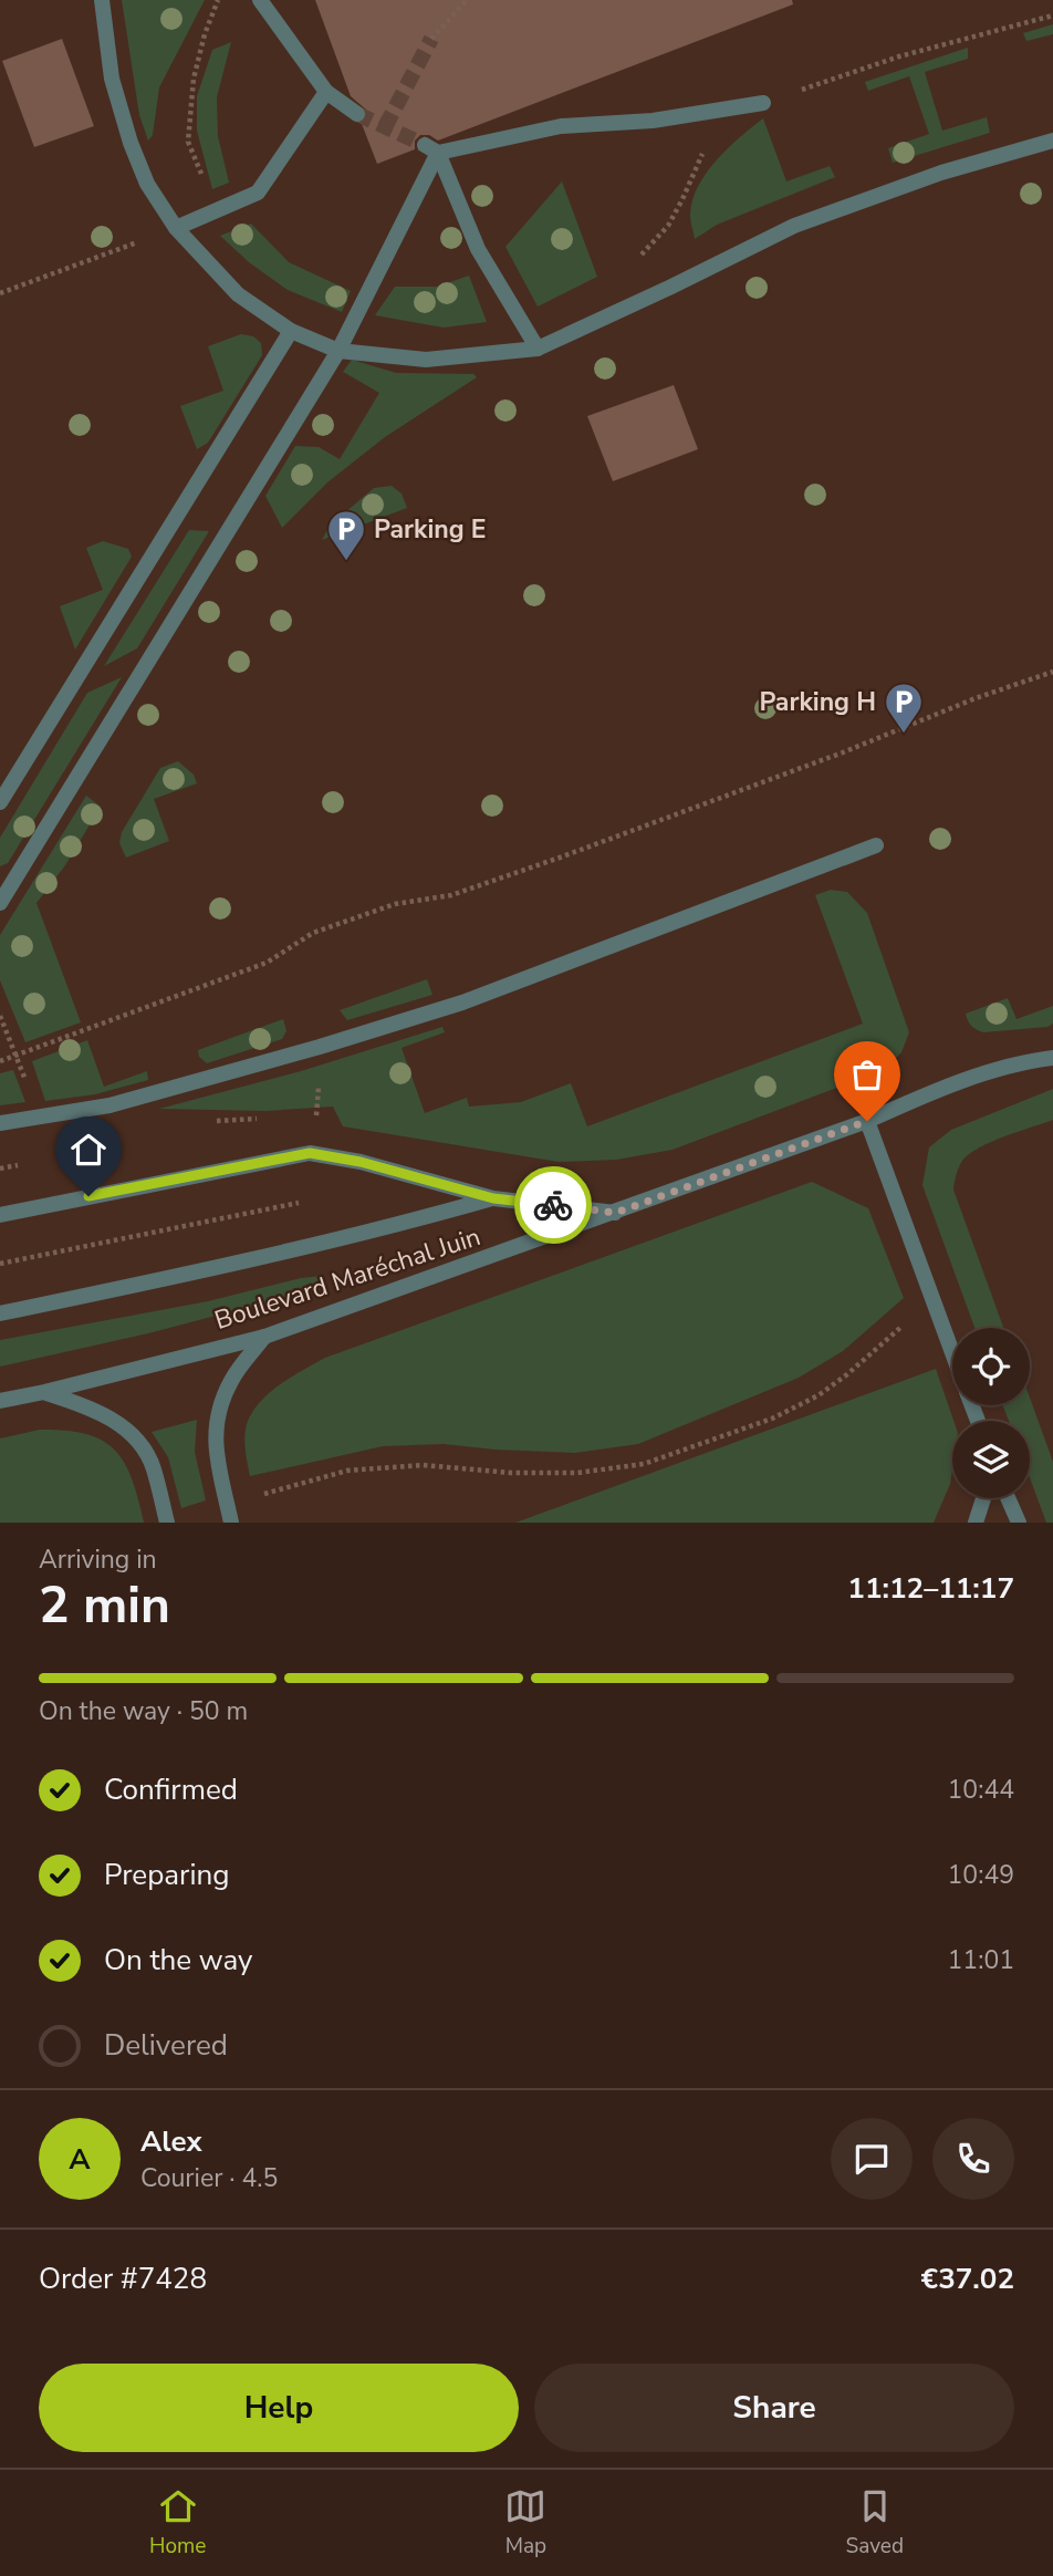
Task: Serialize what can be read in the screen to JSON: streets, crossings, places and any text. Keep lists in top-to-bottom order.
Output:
{
  "streets": {
    "street": ["Boulevard Maréchal Juin"]
  },
  "places": {
    "parking": ["Parking E", "Parking H"]
  },
  "page": {
    "heading": ["2 min", "Arriving in", "11:12–11:17"],
    "panel": [
      "Alex",
      "Courier · 4.5",
      "Order #7428",
      "€37.02"
    ],
    "bar": "On the way · 50 m",
    "list": [
      ["Confirmed", "10:44"],
      ["Preparing", "10:49"],
      ["On the way", "11:01"],
      "Delivered"
    ],
    "round": "A",
    "buttons": ["Help", "Share"],
    "tabs": ["Home", "Map", "Saved"]
  }
}
